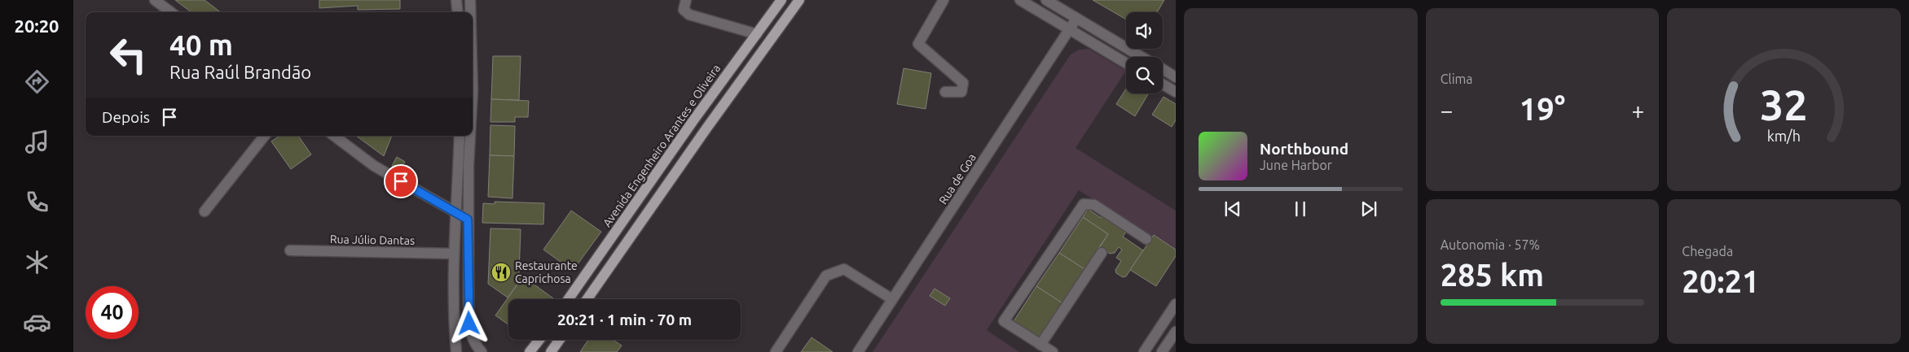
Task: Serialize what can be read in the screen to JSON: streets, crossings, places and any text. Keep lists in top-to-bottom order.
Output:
{
  "streets": {
    "main road": ["Avenida Engenheiro Arantes e Oliveira"],
    "street": ["Rua de Goa", "Rua Júlio Dantas"]
  },
  "places": {
    "restaurant": ["Restaurante Caprichosa"]
  },
  "page": {
    "tabs": "20:20",
    "tile": [
      "Clima",
      ["Autonomia · 57%", "285 km"],
      ["Chegada", "20:21"]
    ],
    "turn": ["40 m", "Rua Raúl Brandão"],
    "heat": ["−", "19°", "+"],
    "then": "Depois",
    "song": ["Northbound", "June Harbor"],
    "limit": "40",
    "trip": "20:21 · 1 min · 70 m",
    "gauge": ["32", "km/h"]
  }
}
